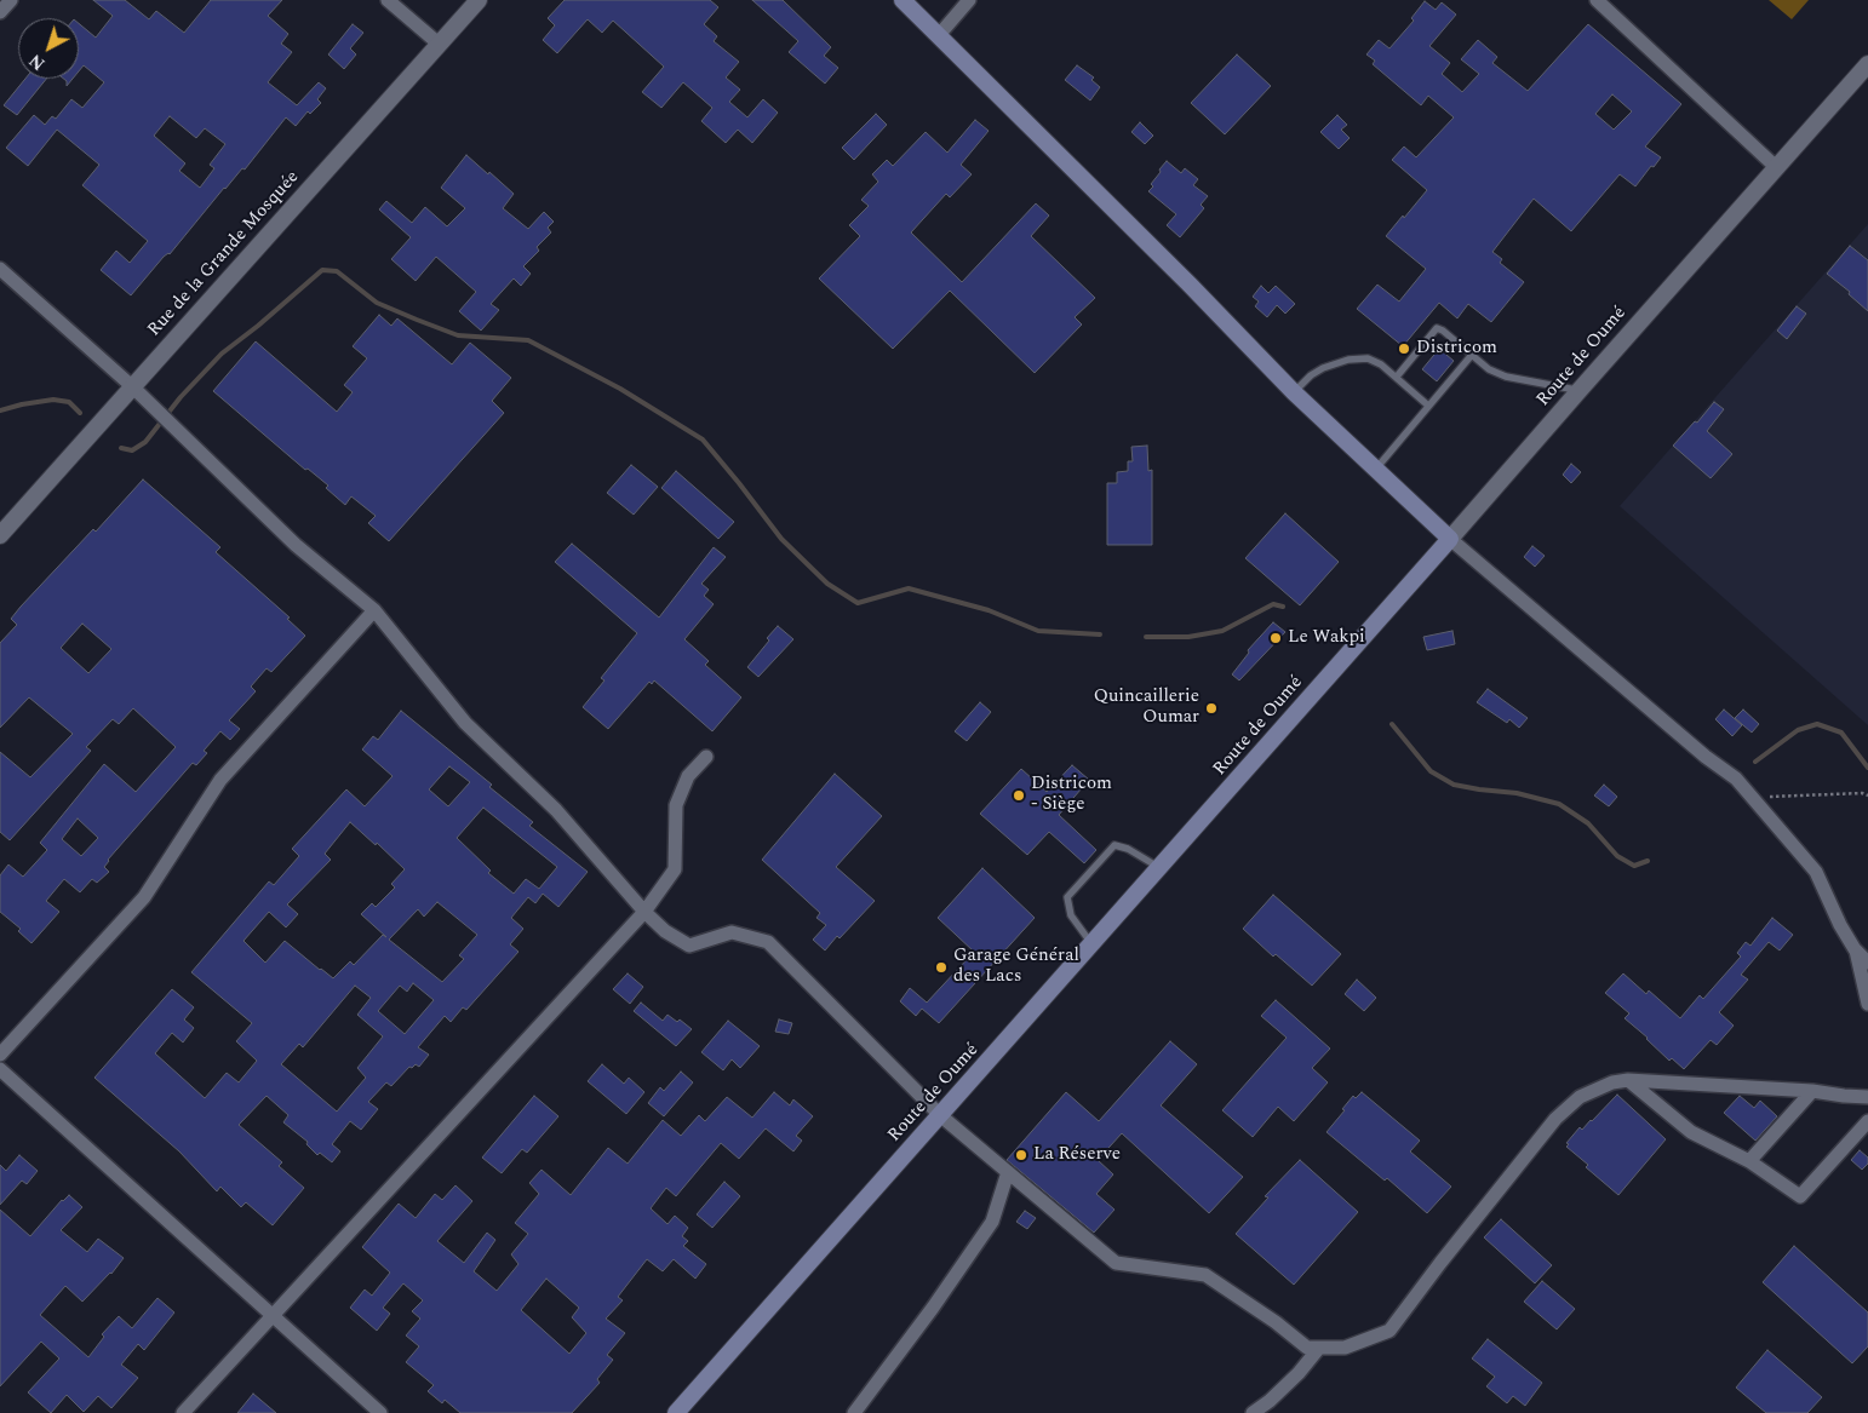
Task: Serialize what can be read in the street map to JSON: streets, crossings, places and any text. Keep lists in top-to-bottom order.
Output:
{
  "streets": {
    "main road": ["Route de Oumé"],
    "street": ["Rue de la Grande Mosquée"]
  },
  "places": [
    "Districom",
    "Le Wakpi",
    "Quincaillerie Oumar",
    "Districom - Siège",
    "Garage Général des Lacs",
    "La Réserve"
  ],
  "north": "bottom left"
}
